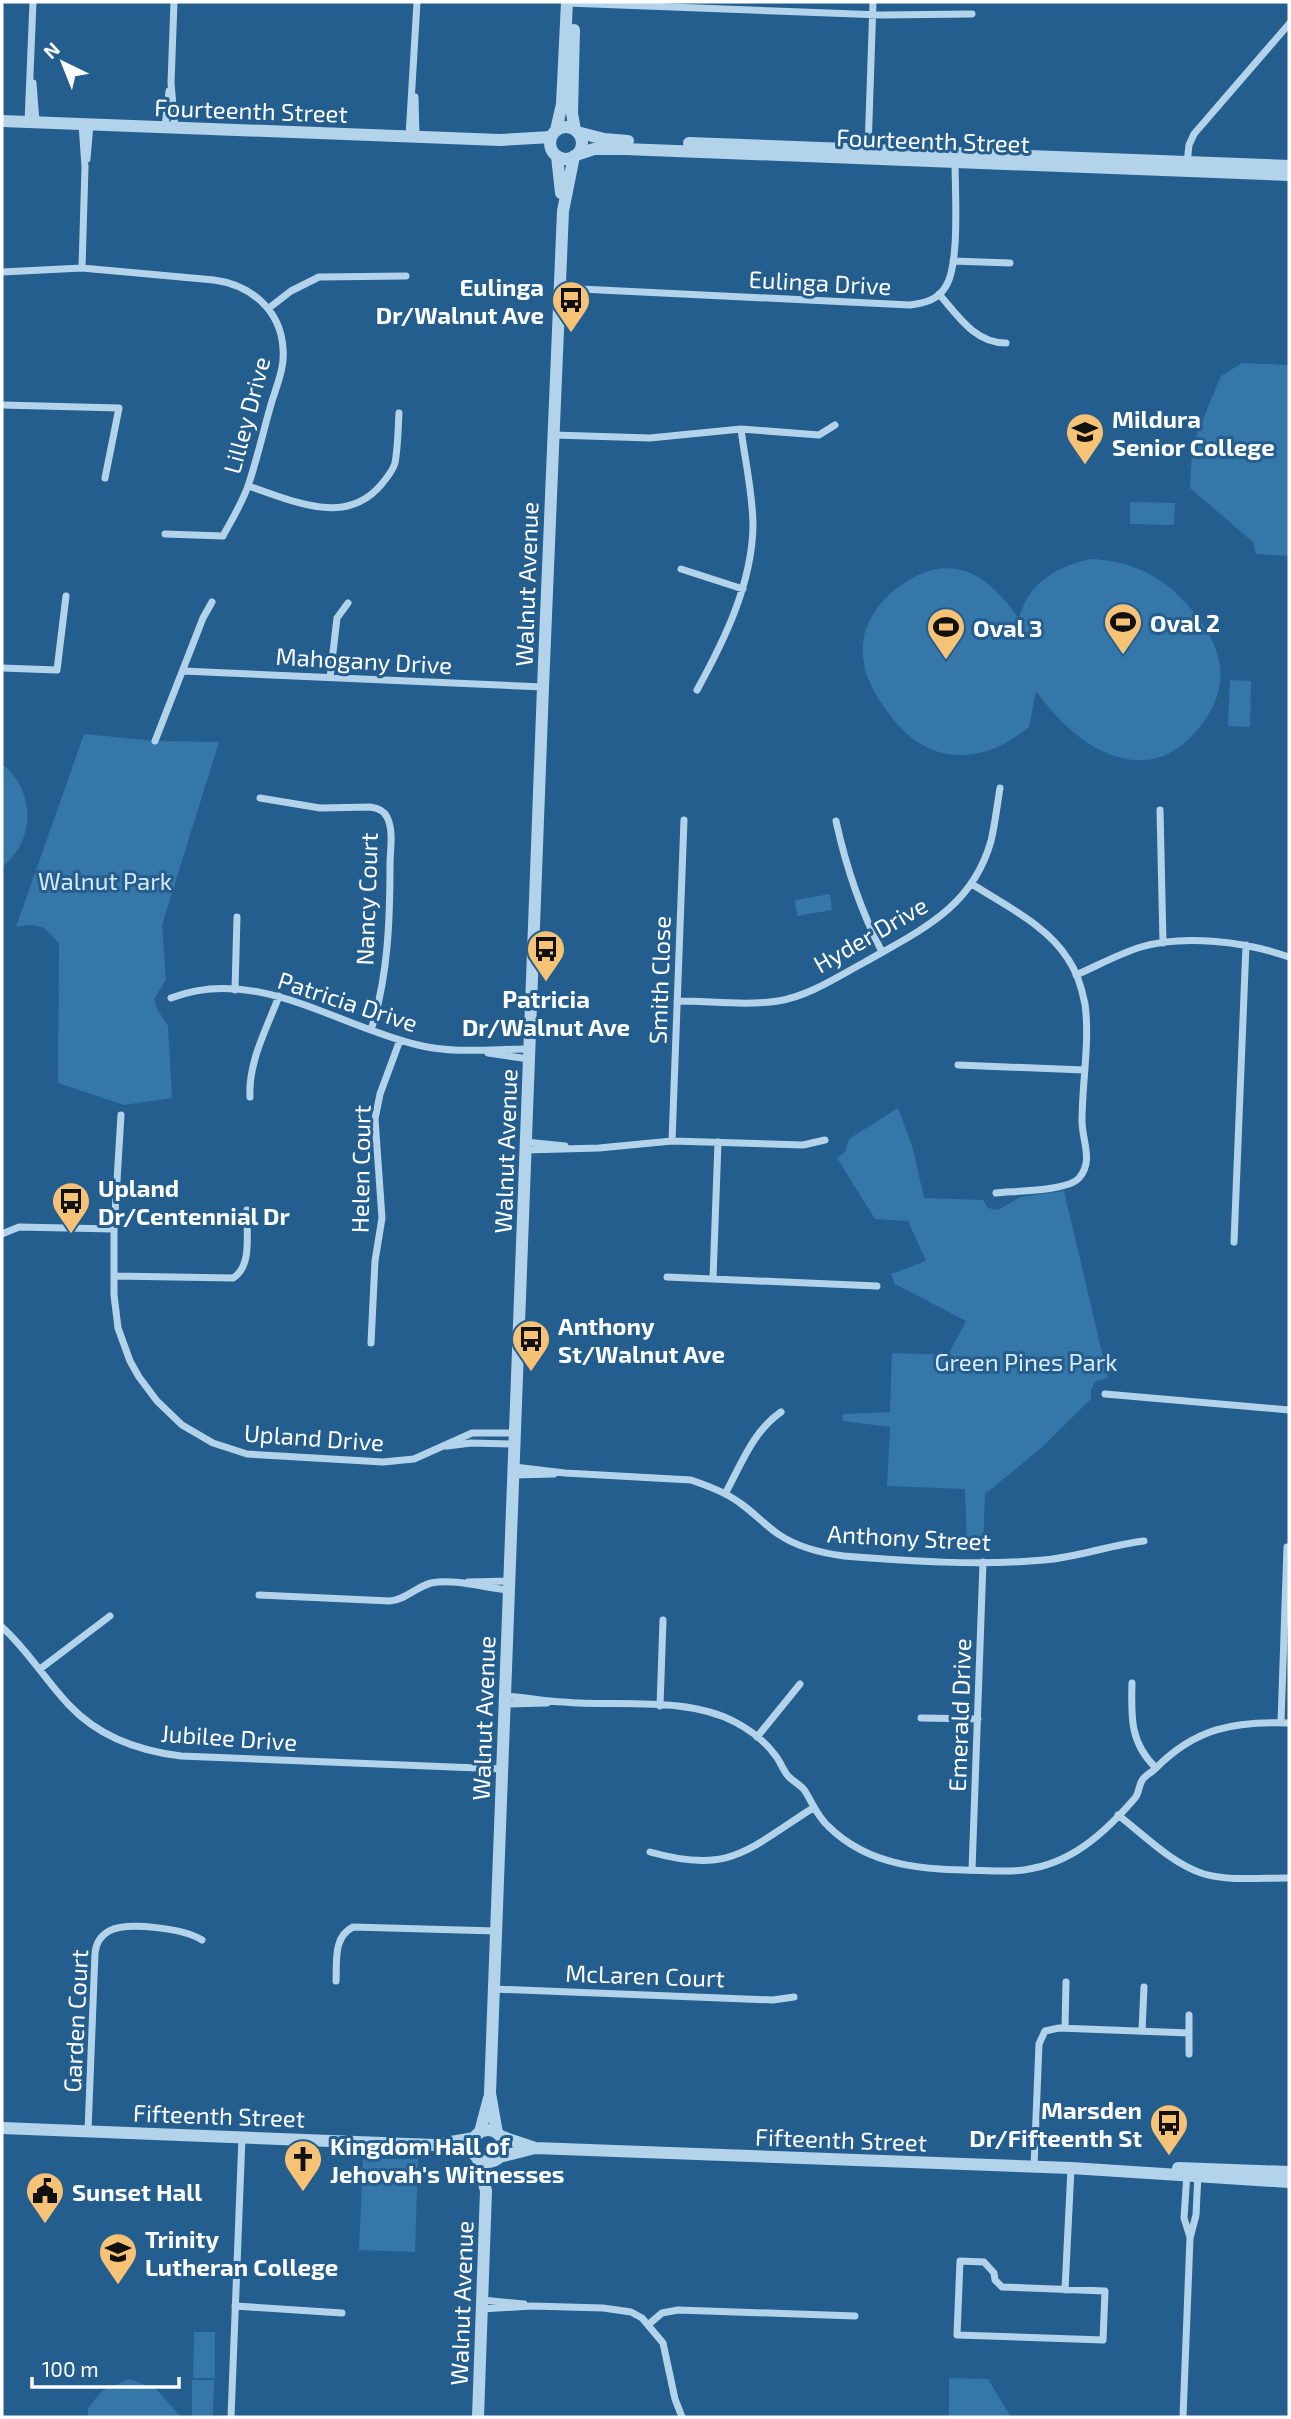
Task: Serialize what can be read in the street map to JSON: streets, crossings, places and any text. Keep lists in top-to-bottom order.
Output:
{
  "streets": {
    "street": [
      "Fourteenth Street",
      "Eulinga Drive",
      "Lilley Drive",
      "Walnut Avenue",
      "Mahogany Drive",
      "Nancy Court",
      "Hyder Drive",
      "Smith Close",
      "Patricia Drive",
      "Helen Court",
      "Upland Drive",
      "Anthony Street",
      "Emerald Drive",
      "Jubilee Drive",
      "McLaren Court",
      "Garden Court",
      "Fifteenth Street"
    ]
  },
  "crossings": [
    ["Fourteenth Street", "Walnut Avenue"],
    ["Eulinga Drive", "Walnut Avenue"],
    ["Walnut Avenue", "Mahogany Drive"],
    ["Walnut Avenue", "Patricia Drive"],
    ["Walnut Avenue", "Upland Drive"],
    ["Walnut Avenue", "Anthony Street"],
    ["Walnut Avenue", "Jubilee Drive"],
    ["Walnut Avenue", "McLaren Court"],
    ["Walnut Avenue", "Fifteenth Street"],
    ["Nancy Court", "Patricia Drive"],
    ["Hyder Drive", "Smith Close"],
    ["Patricia Drive", "Helen Court"],
    ["Anthony Street", "Emerald Drive"],
    ["Garden Court", "Fifteenth Street"]
  ],
  "parks": ["Walnut Park", "Green Pines Park"],
  "places": {
    "bus stop": [
      "Eulinga Dr/Walnut Ave",
      "Patricia Dr/Walnut Ave",
      "Upland Dr/Centennial Dr",
      "Anthony St/Walnut Ave",
      "Marsden Dr/Fifteenth St"
    ],
    "school or university": ["Mildura Senior College", "Trinity Lutheran College"],
    "sports": ["Oval 2", "Oval 3"],
    "church": ["Kingdom Hall of Jehovah's Witnesses"],
    "public building": ["Sunset Hall"]
  },
  "scale_bar": "100 m",
  "north": "top left"
}
